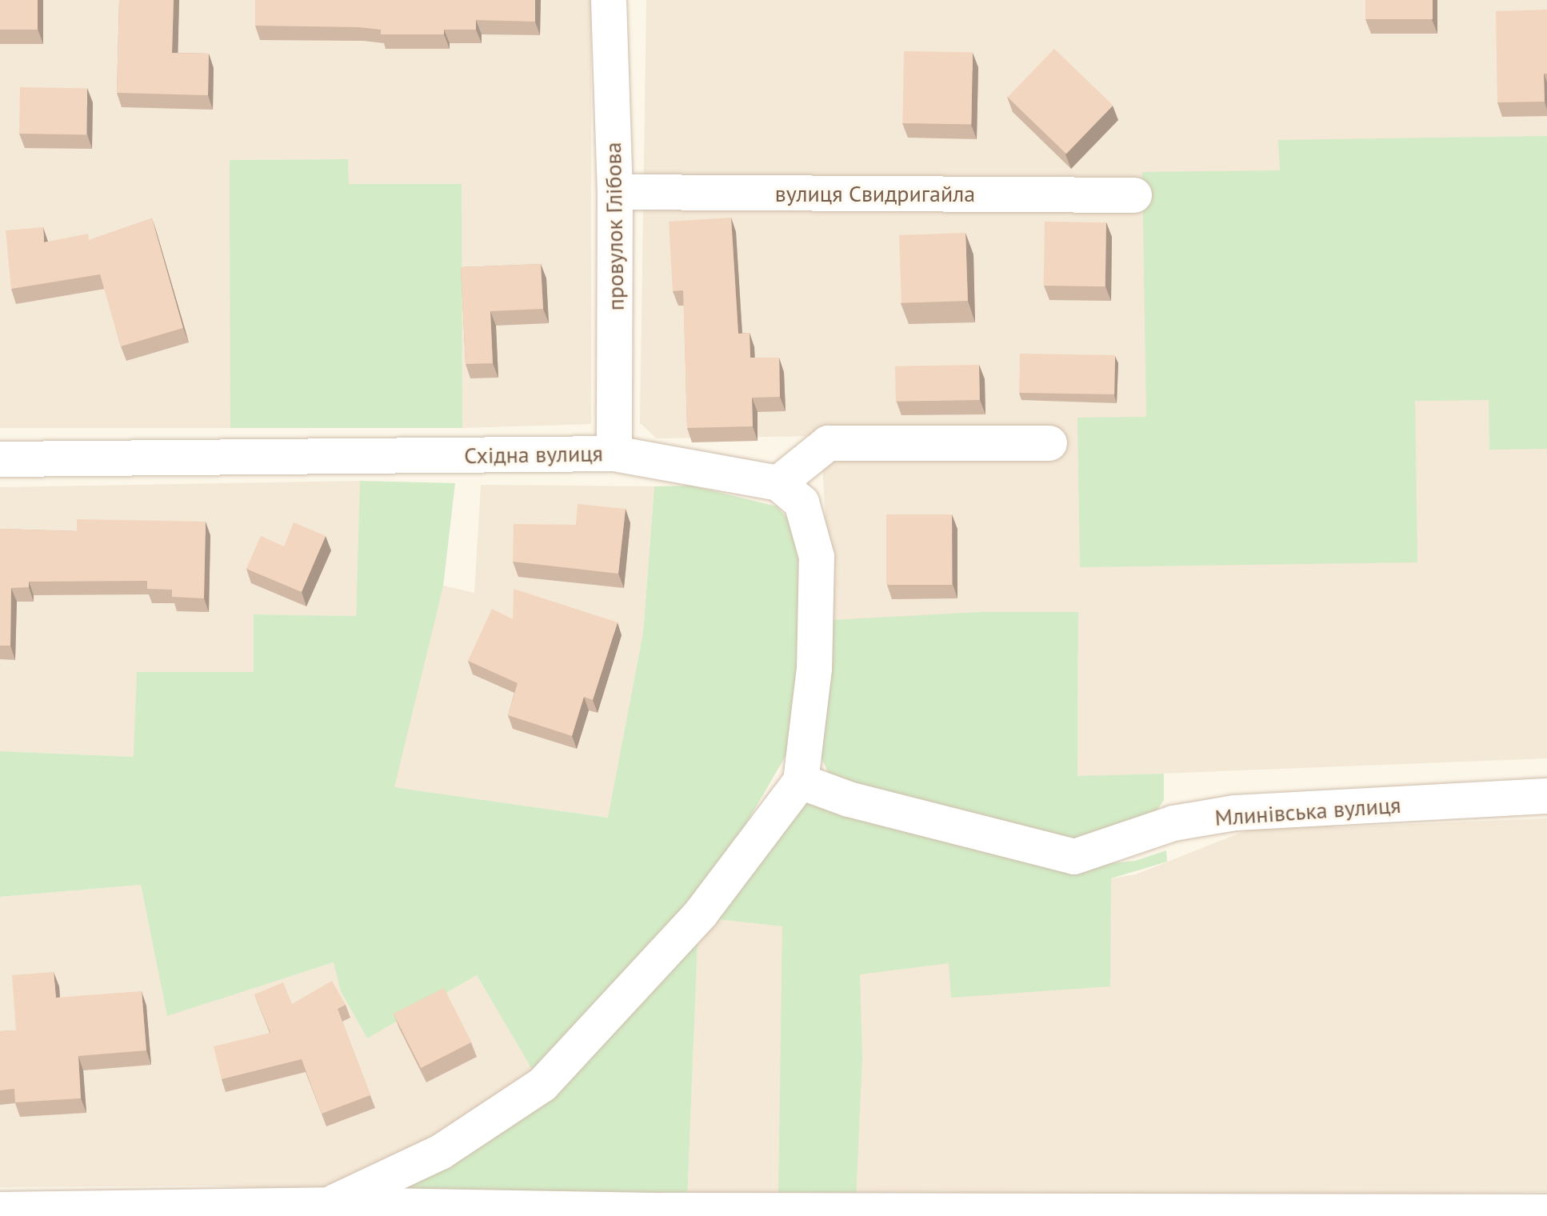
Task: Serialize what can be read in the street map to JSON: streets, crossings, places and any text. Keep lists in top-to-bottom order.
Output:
{
  "streets": {
    "street": [
      "вулиця Свидригайла",
      "провулок Глібова",
      "Східна вулиця",
      "Млинівська вулиця"
    ]
  },
  "crossings": [
    ["вулиця Свидригайла", "провулок Глібова"],
    ["провулок Глібова", "Східна вулиця"]
  ]
}
